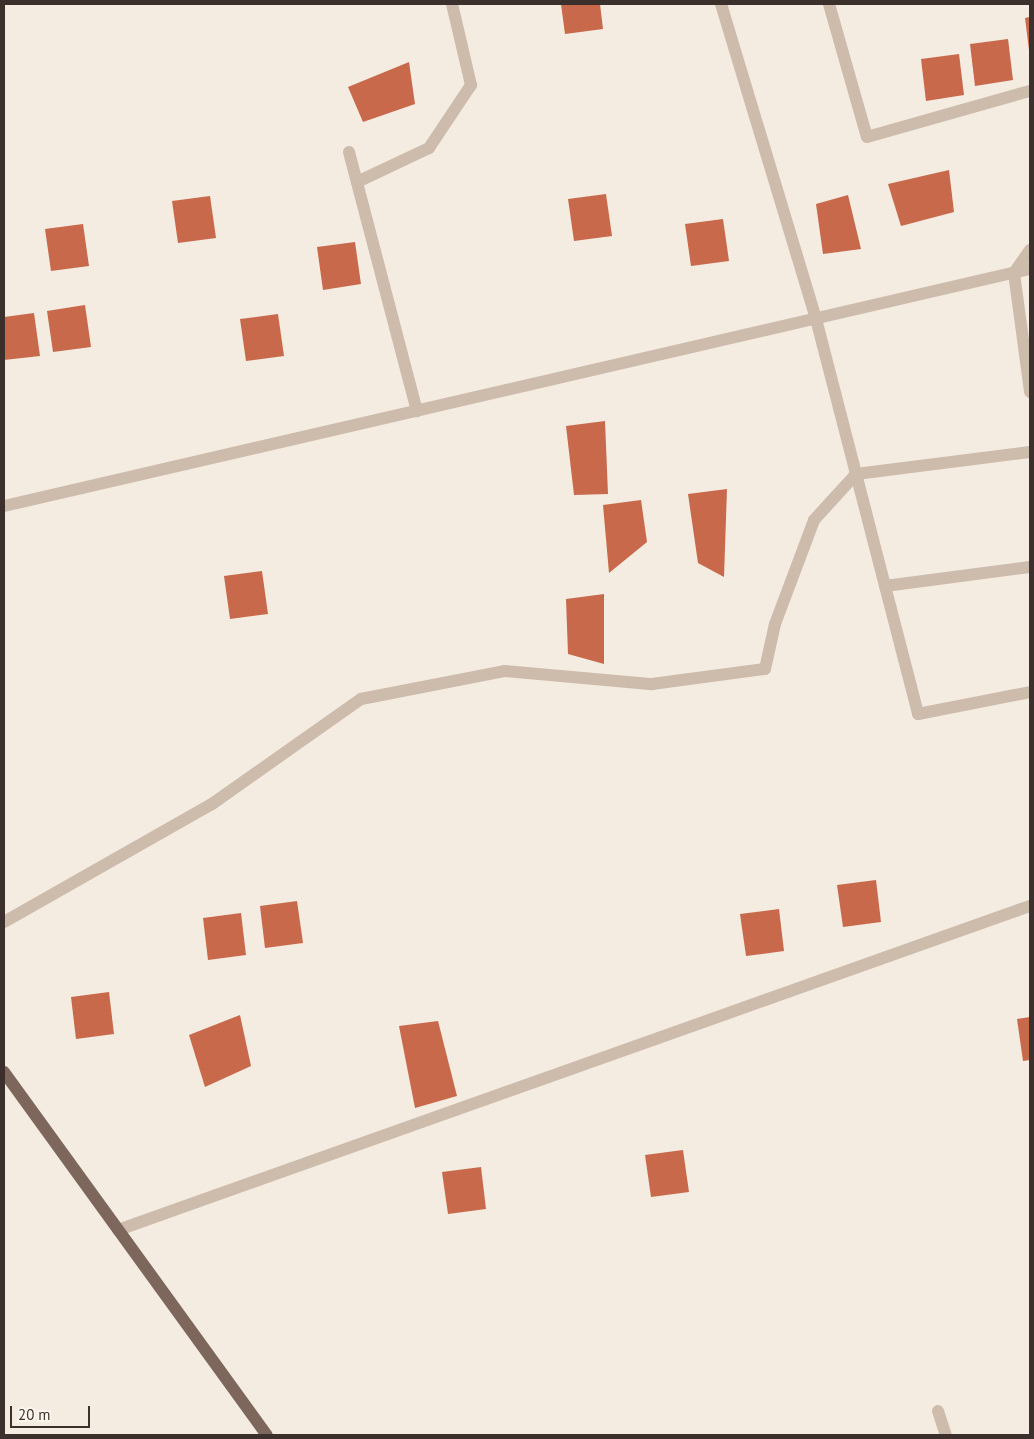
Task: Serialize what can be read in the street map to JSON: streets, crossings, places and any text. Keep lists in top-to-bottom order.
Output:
{
  "scale_bar": "20 m"
}
